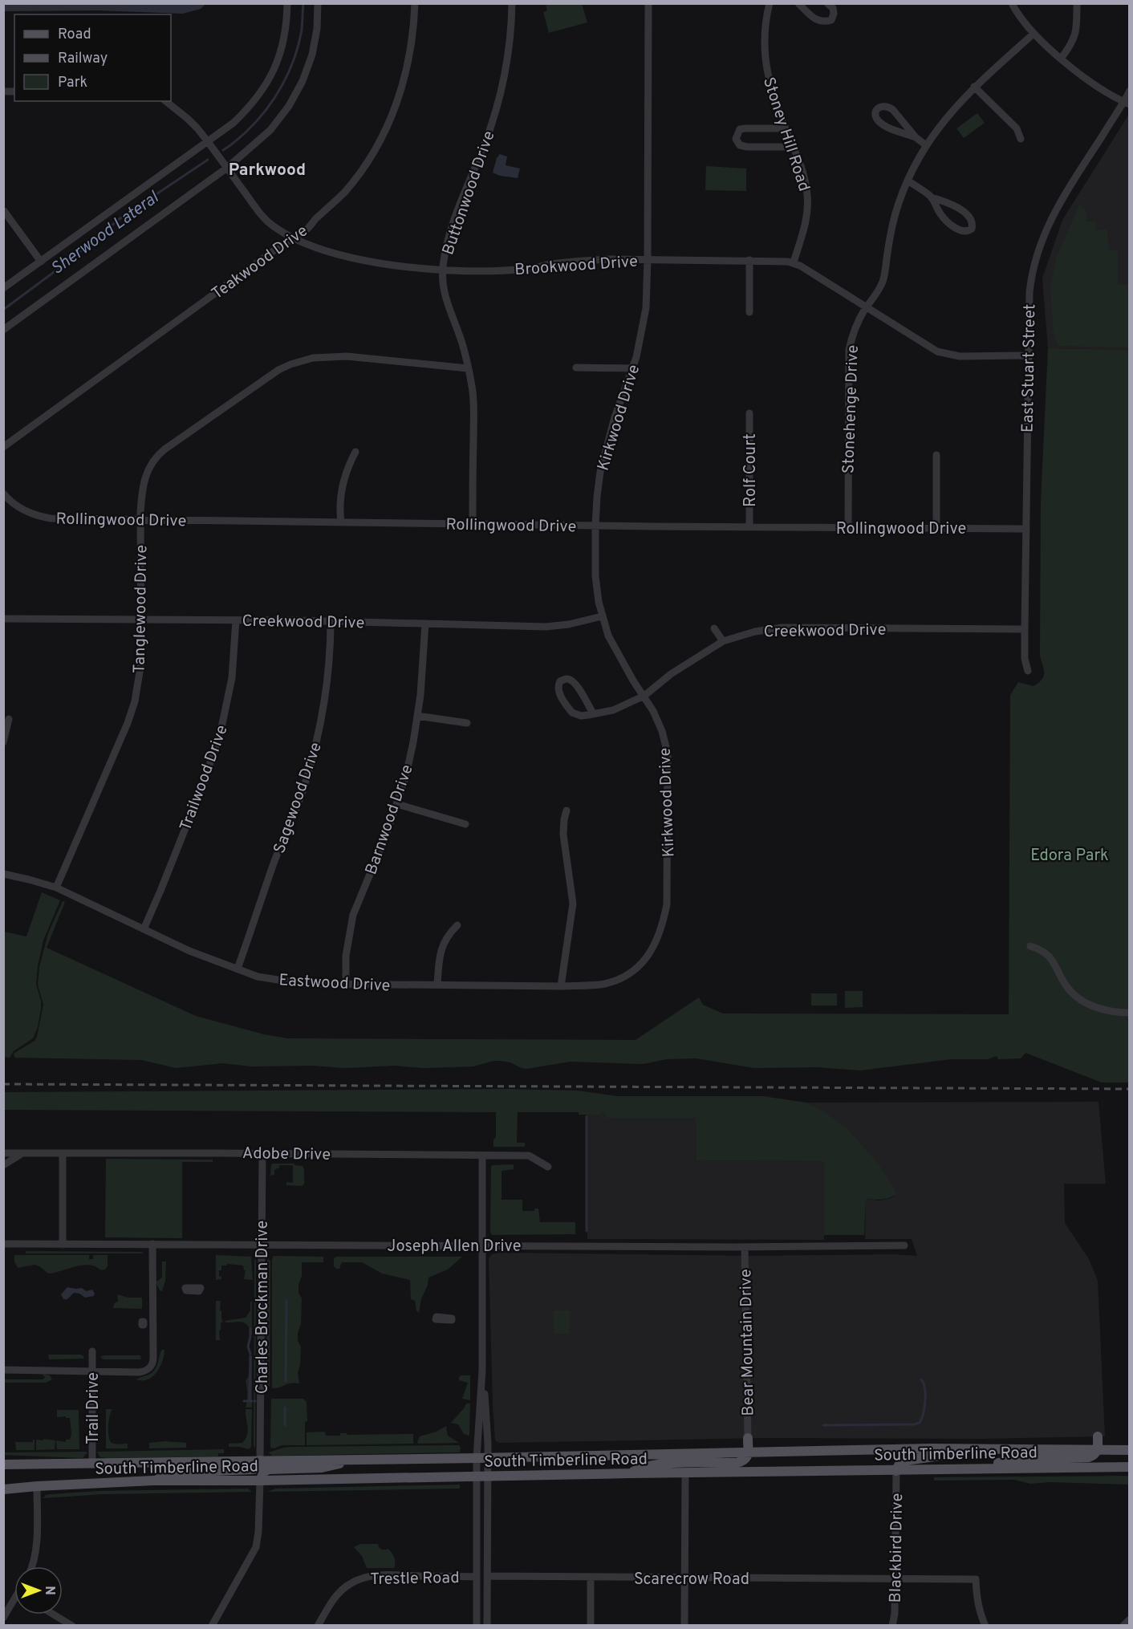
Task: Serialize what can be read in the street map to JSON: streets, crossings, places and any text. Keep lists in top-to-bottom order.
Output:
{
  "streets": {
    "main road": ["South Timberline Road"],
    "street": [
      "Stoney Hill Road",
      "Buttonwood Drive",
      "Teakwood Drive",
      "Brookwood Drive",
      "East Stuart Street",
      "Stonehenge Drive",
      "Kirkwood Drive",
      "Rolf Court",
      "Rollingwood Drive",
      "Tanglewood Drive",
      "Creekwood Drive",
      "Trailwood Drive",
      "Sagewood Drive",
      "Barnwood Drive",
      "Eastwood Drive",
      "Adobe Drive",
      "Joseph Allen Drive",
      "Charles Brockman Drive",
      "Bear Mountain Drive",
      "Trail Drive",
      "Blackbird Drive",
      "Trestle Road",
      "Scarecrow Road"
    ]
  },
  "crossings": [
    ["Stoney Hill Road", "Brookwood Drive"],
    ["Buttonwood Drive", "Brookwood Drive"],
    ["Buttonwood Drive", "Rollingwood Drive"],
    ["Buttonwood Drive", "Tanglewood Drive"],
    ["Teakwood Drive", "Brookwood Drive"],
    ["Brookwood Drive", "East Stuart Street"],
    ["Brookwood Drive", "Stonehenge Drive"],
    ["Brookwood Drive", "Kirkwood Drive"],
    ["East Stuart Street", "Rollingwood Drive"],
    ["East Stuart Street", "Creekwood Drive"],
    ["Stonehenge Drive", "Rollingwood Drive"],
    ["Kirkwood Drive", "Rollingwood Drive"],
    ["Kirkwood Drive", "Creekwood Drive"],
    ["Kirkwood Drive", "Eastwood Drive"],
    ["Rolf Court", "Rollingwood Drive"],
    ["Rollingwood Drive", "Tanglewood Drive"],
    ["Tanglewood Drive", "Creekwood Drive"],
    ["Tanglewood Drive", "Eastwood Drive"],
    ["Creekwood Drive", "Trailwood Drive"],
    ["Creekwood Drive", "Sagewood Drive"],
    ["Creekwood Drive", "Barnwood Drive"],
    ["Trailwood Drive", "Eastwood Drive"],
    ["Sagewood Drive", "Eastwood Drive"],
    ["Barnwood Drive", "Eastwood Drive"],
    ["Adobe Drive", "Charles Brockman Drive"],
    ["Joseph Allen Drive", "Charles Brockman Drive"],
    ["Joseph Allen Drive", "Bear Mountain Drive"],
    ["Charles Brockman Drive", "South Timberline Road"],
    ["Trail Drive", "South Timberline Road"],
    ["South Timberline Road", "Blackbird Drive"],
    ["Blackbird Drive", "Scarecrow Road"]
  ],
  "districts": ["Parkwood"],
  "water": ["Sherwood Lateral"],
  "parks": ["Edora Park"],
  "legend": ["Road", "Railway", "Park"],
  "north": "right"
}
